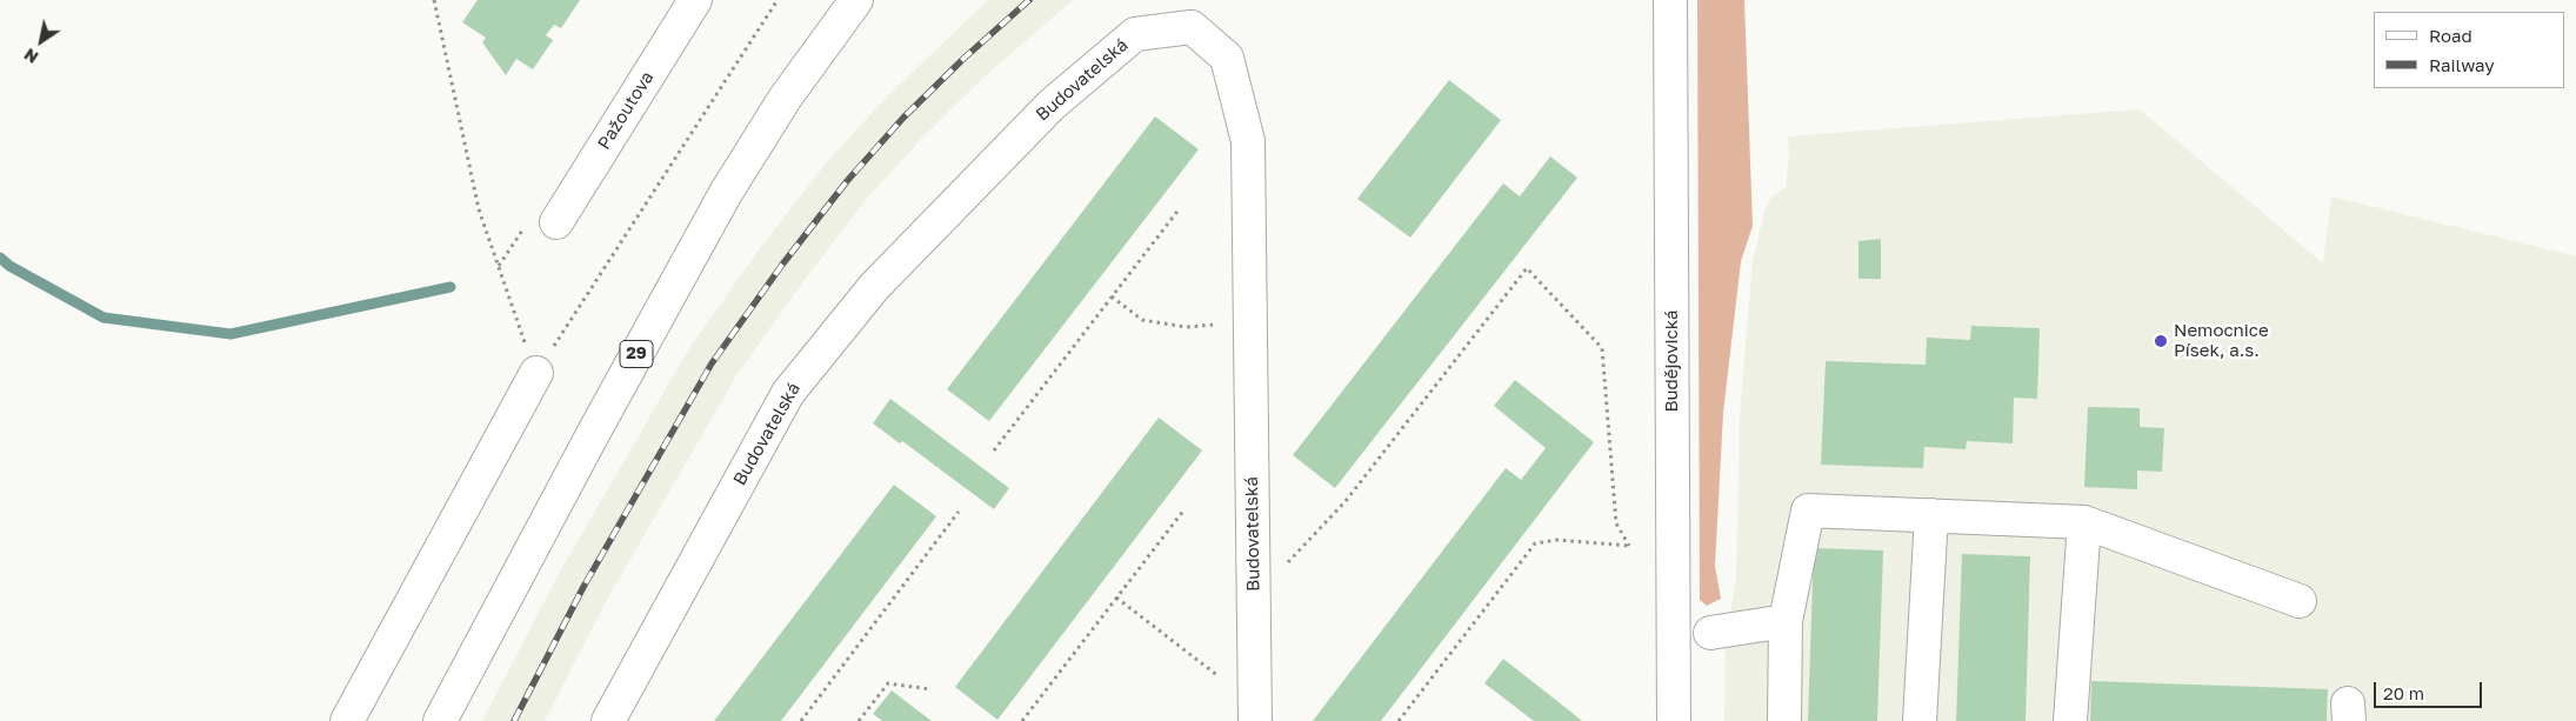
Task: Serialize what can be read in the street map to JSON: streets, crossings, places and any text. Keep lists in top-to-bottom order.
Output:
{
  "streets": {
    "street": [
      "Budovatelská",
      "Pažoutova",
      "29",
      "Budějovická"
    ]
  },
  "places": ["Nemocnice Písek, a.s."],
  "legend": ["Road", "Railway"],
  "scale_bar": "20 m",
  "north": "bottom left"
}
